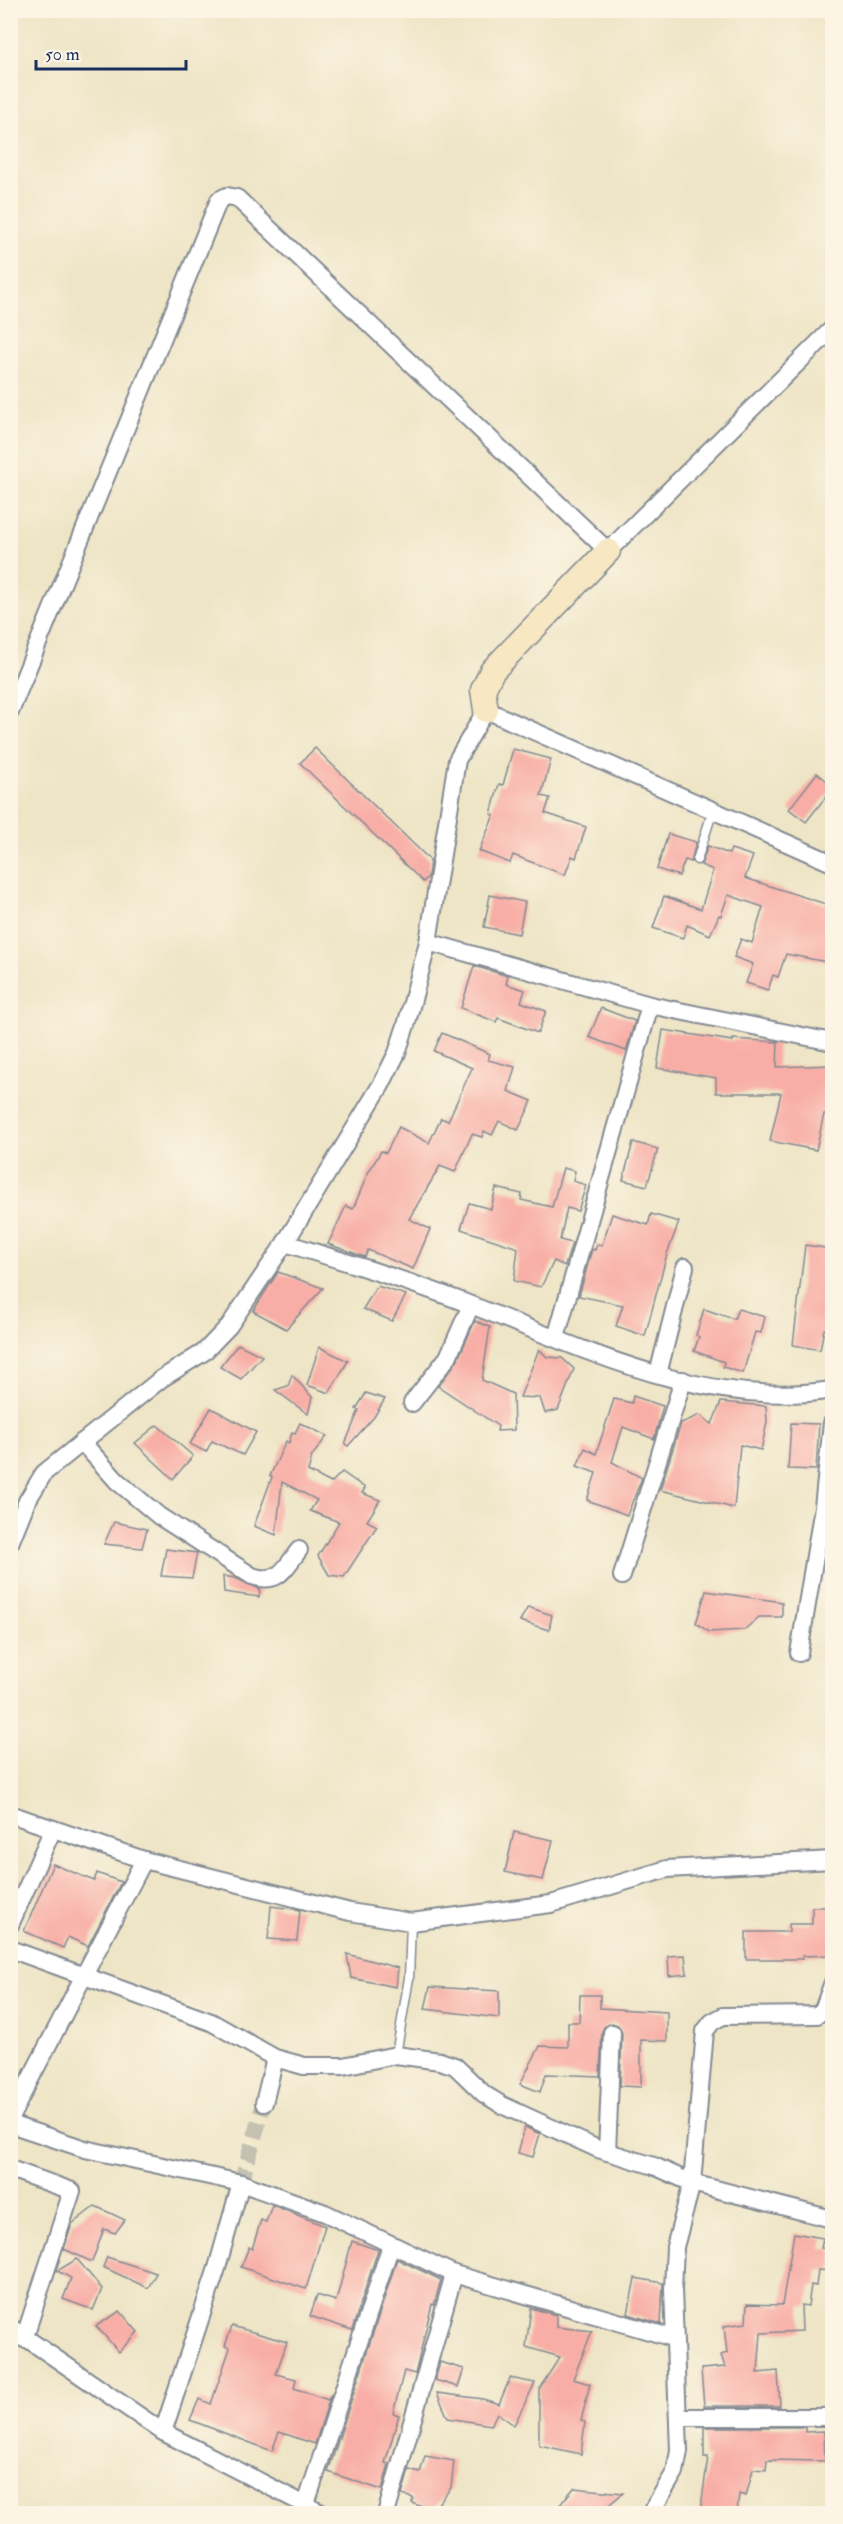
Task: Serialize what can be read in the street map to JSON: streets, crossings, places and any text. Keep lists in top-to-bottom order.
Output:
{
  "scale_bar": "50 m"
}
